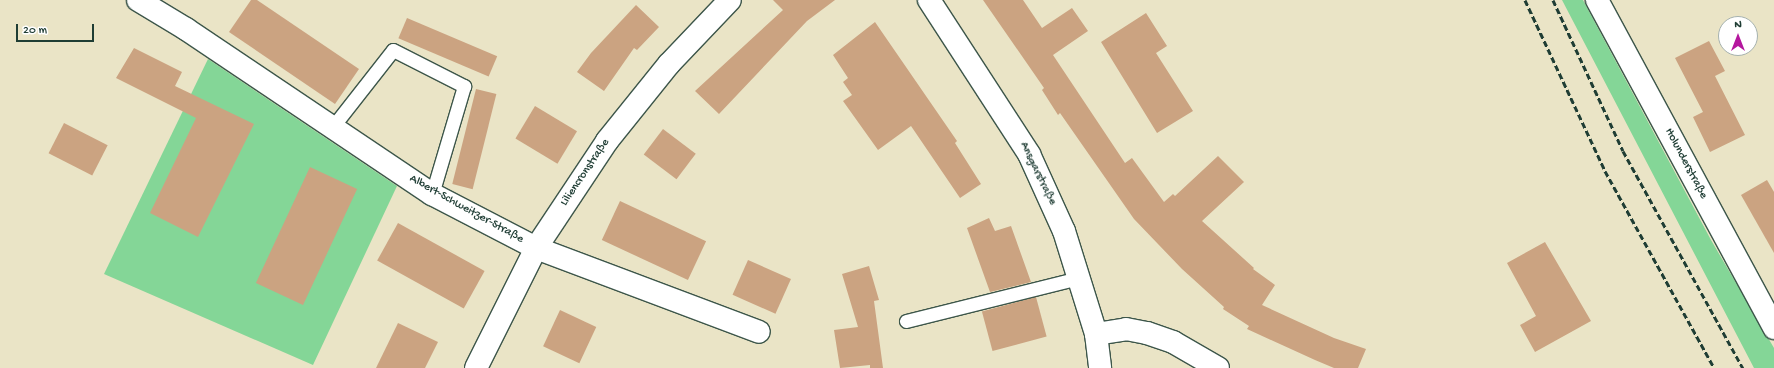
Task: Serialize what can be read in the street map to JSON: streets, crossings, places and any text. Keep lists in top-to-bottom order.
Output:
{
  "streets": {
    "street": [
      "Holunderstraße",
      "Liliencronstraße",
      "Ansgarstraße",
      "Albert-Schweitzer-Straße"
    ]
  },
  "crossings": [
    ["Liliencronstraße", "Albert-Schweitzer-Straße"]
  ],
  "scale_bar": "20 m",
  "north": "top"
}
